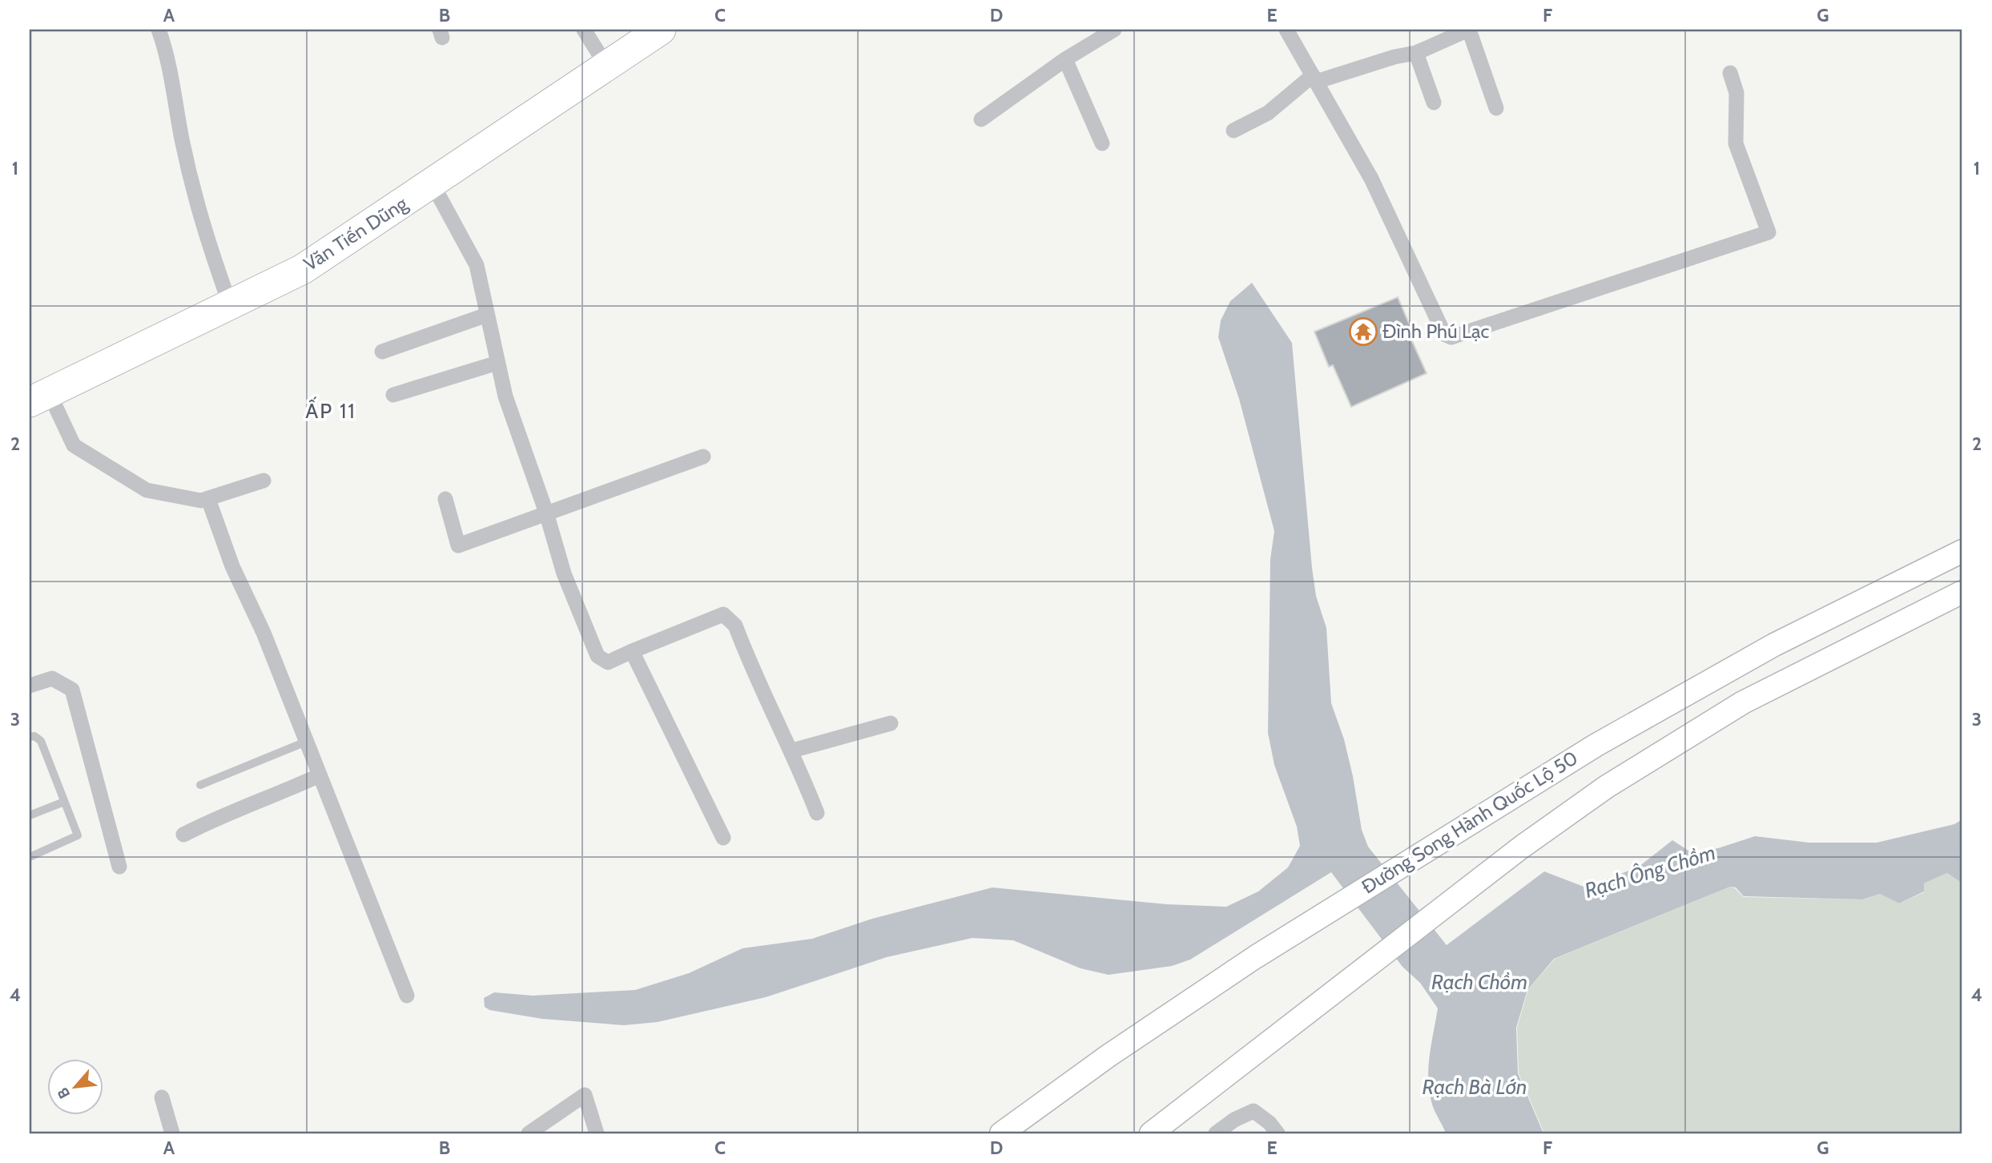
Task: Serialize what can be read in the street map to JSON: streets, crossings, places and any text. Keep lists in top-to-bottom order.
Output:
{
  "streets": {
    "highway": ["Văn Tiến Dũng"],
    "main road": ["Đường Song Hành Quốc Lộ 50"]
  },
  "districts": ["ẤP 11"],
  "water": ["Rạch Ông Chồm", "Rạch Chồm", "Rạch Bà Lớn"],
  "places": {
    "temple": ["Đình Phú Lạc"]
  },
  "north": "bottom left",
  "grid": {
    "columns": [
      "A",
      "B",
      "C",
      "D",
      "E",
      "F",
      "G"
    ],
    "rows": [
      "1",
      "2",
      "3",
      "4"
    ]
  }
}
